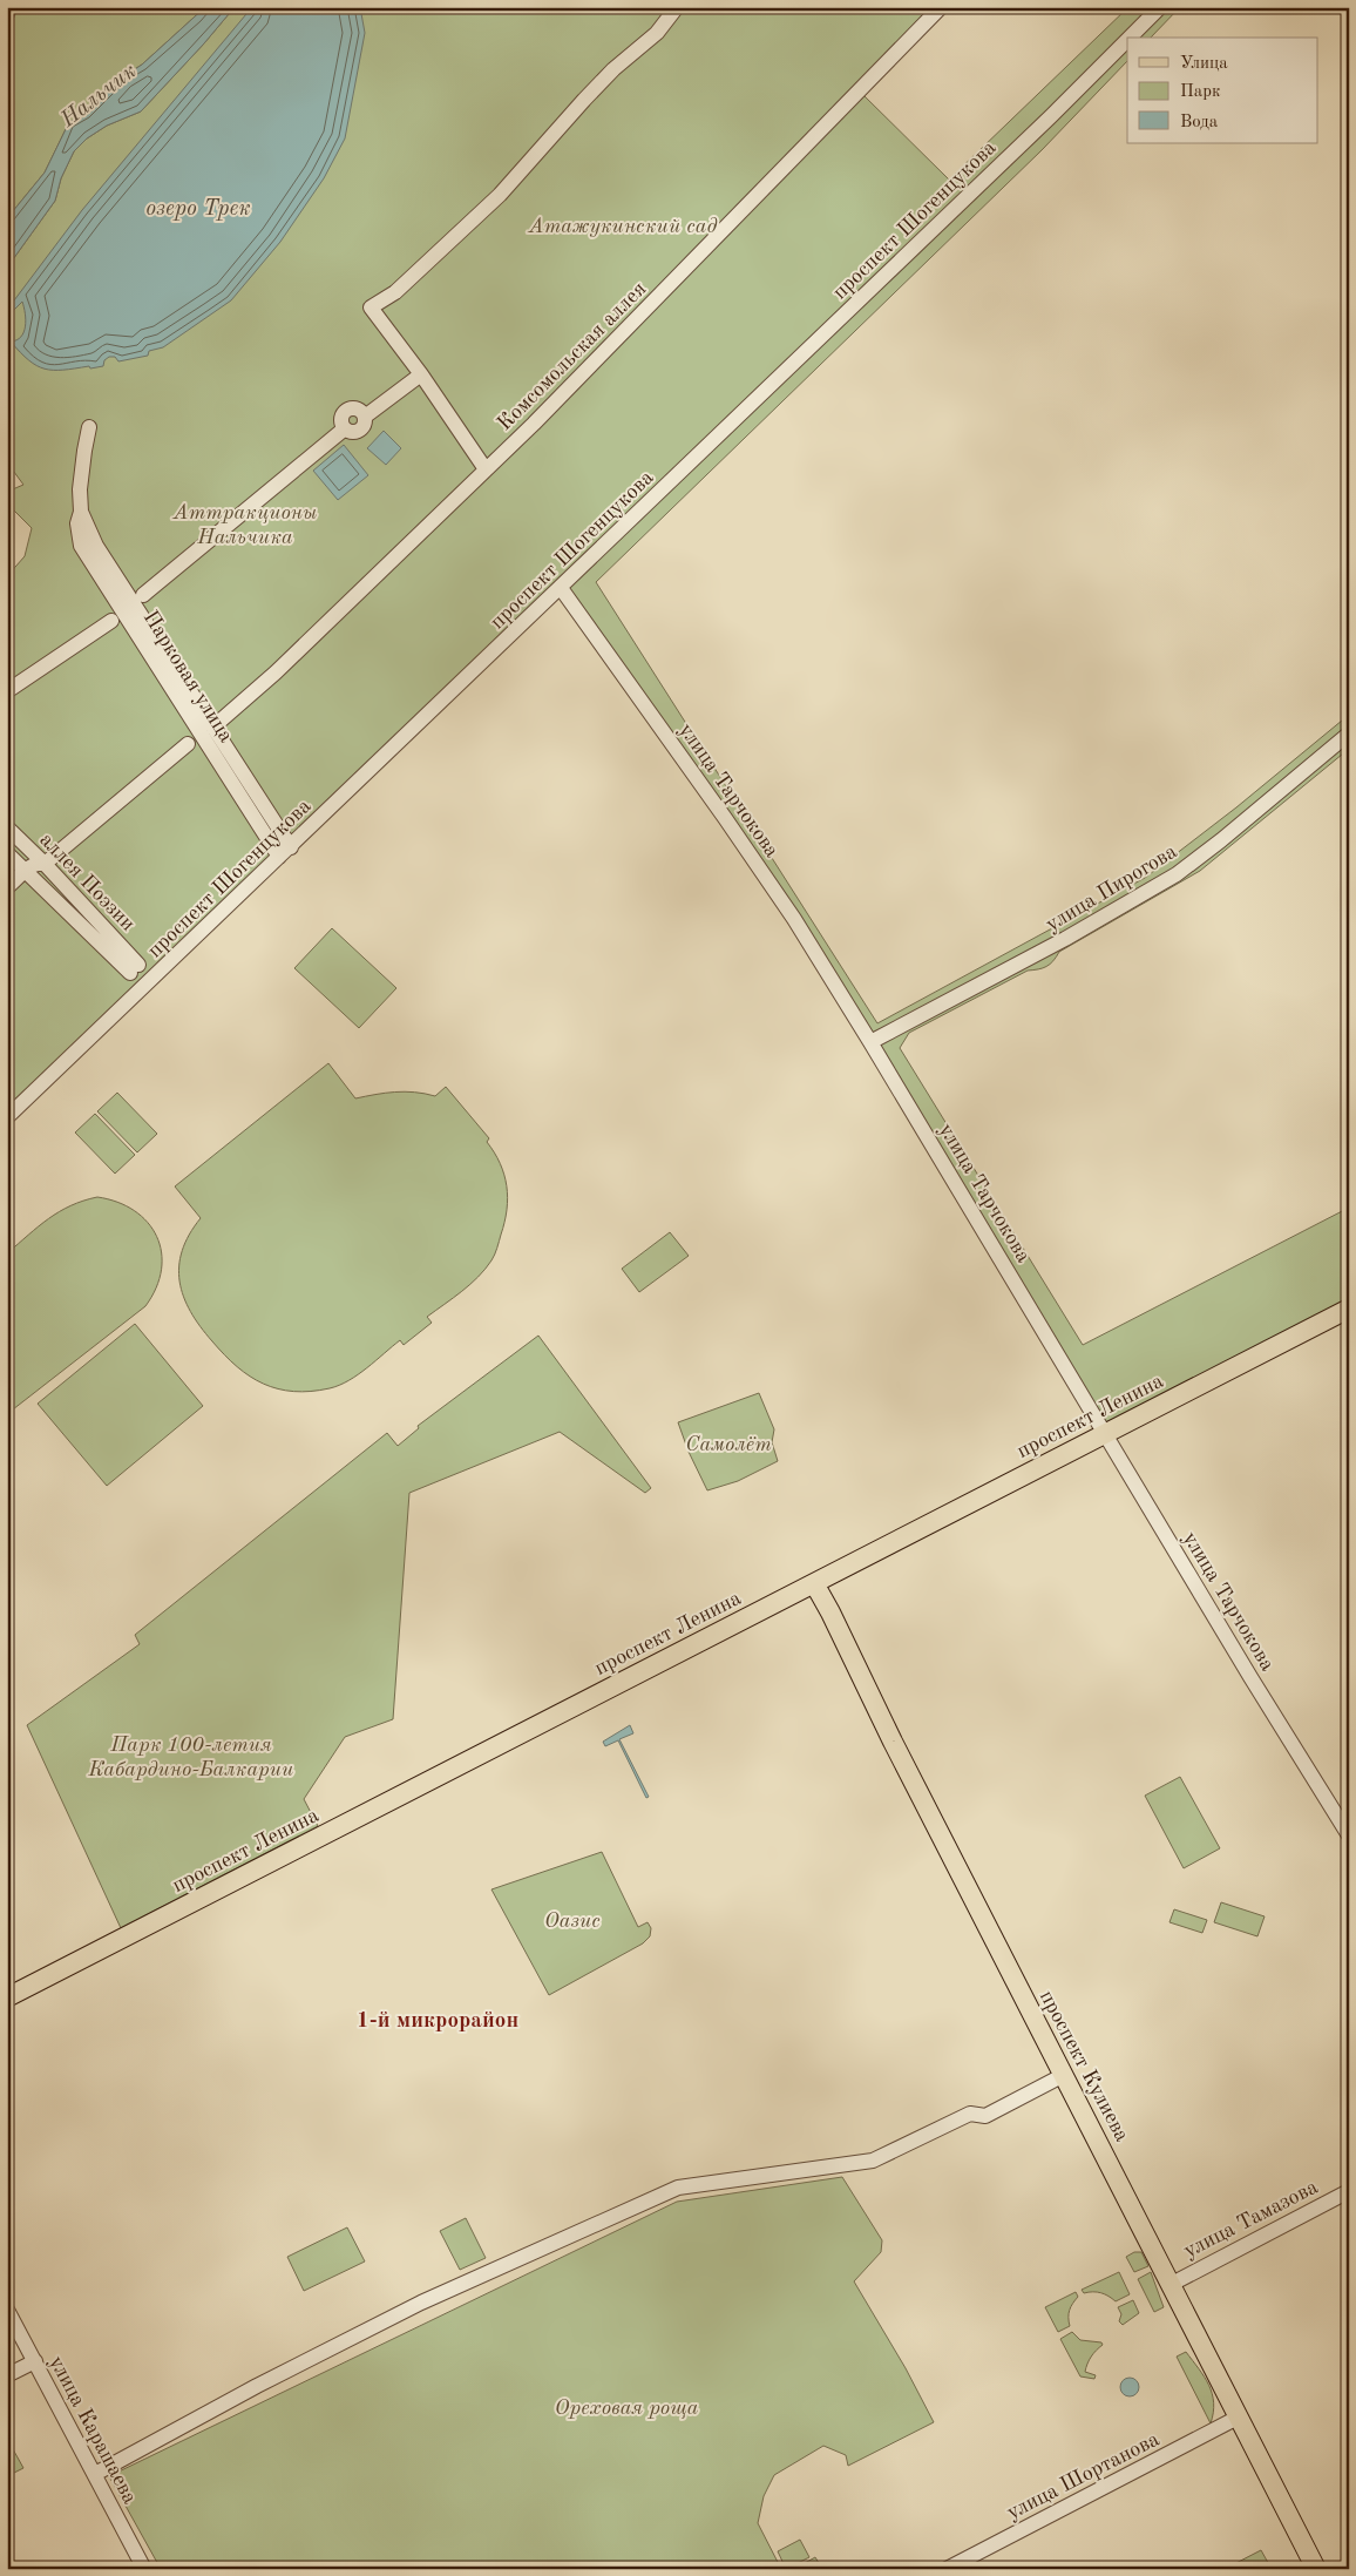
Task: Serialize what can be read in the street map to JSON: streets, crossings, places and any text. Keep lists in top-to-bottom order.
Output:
{
  "streets": {
    "main road": ["проспект Ленина", "проспект Кулиева"],
    "street": [
      "проспект Шогенцукова",
      "Комсомольская аллея",
      "Парковая улица",
      "улица Тарчокова",
      "аллея Поэзии",
      "улица Пирогова",
      "улица Тамазова",
      "улица Карашаева",
      "улица Шортанова"
    ]
  },
  "crossings": [
    ["проспект Шогенцукова", "Парковая улица"],
    ["проспект Шогенцукова", "улица Тарчокова"],
    ["улица Тарчокова", "улица Пирогова"],
    ["улица Тарчокова", "проспект Ленина"],
    ["проспект Ленина", "проспект Кулиева"],
    ["проспект Кулиева", "улица Тамазова"],
    ["проспект Кулиева", "улица Шортанова"]
  ],
  "districts": ["1-й микрорайон"],
  "water": ["Нальчик", "озеро Трек"],
  "parks": [
    "Атажукинский сад",
    "Аттракционы Нальчика",
    "Самолёт",
    "Парк 100-летия Кабардино-Балкарии",
    "Оазис",
    "Ореховая роща"
  ],
  "legend": ["Улица", "Парк", "Вода"]
}
